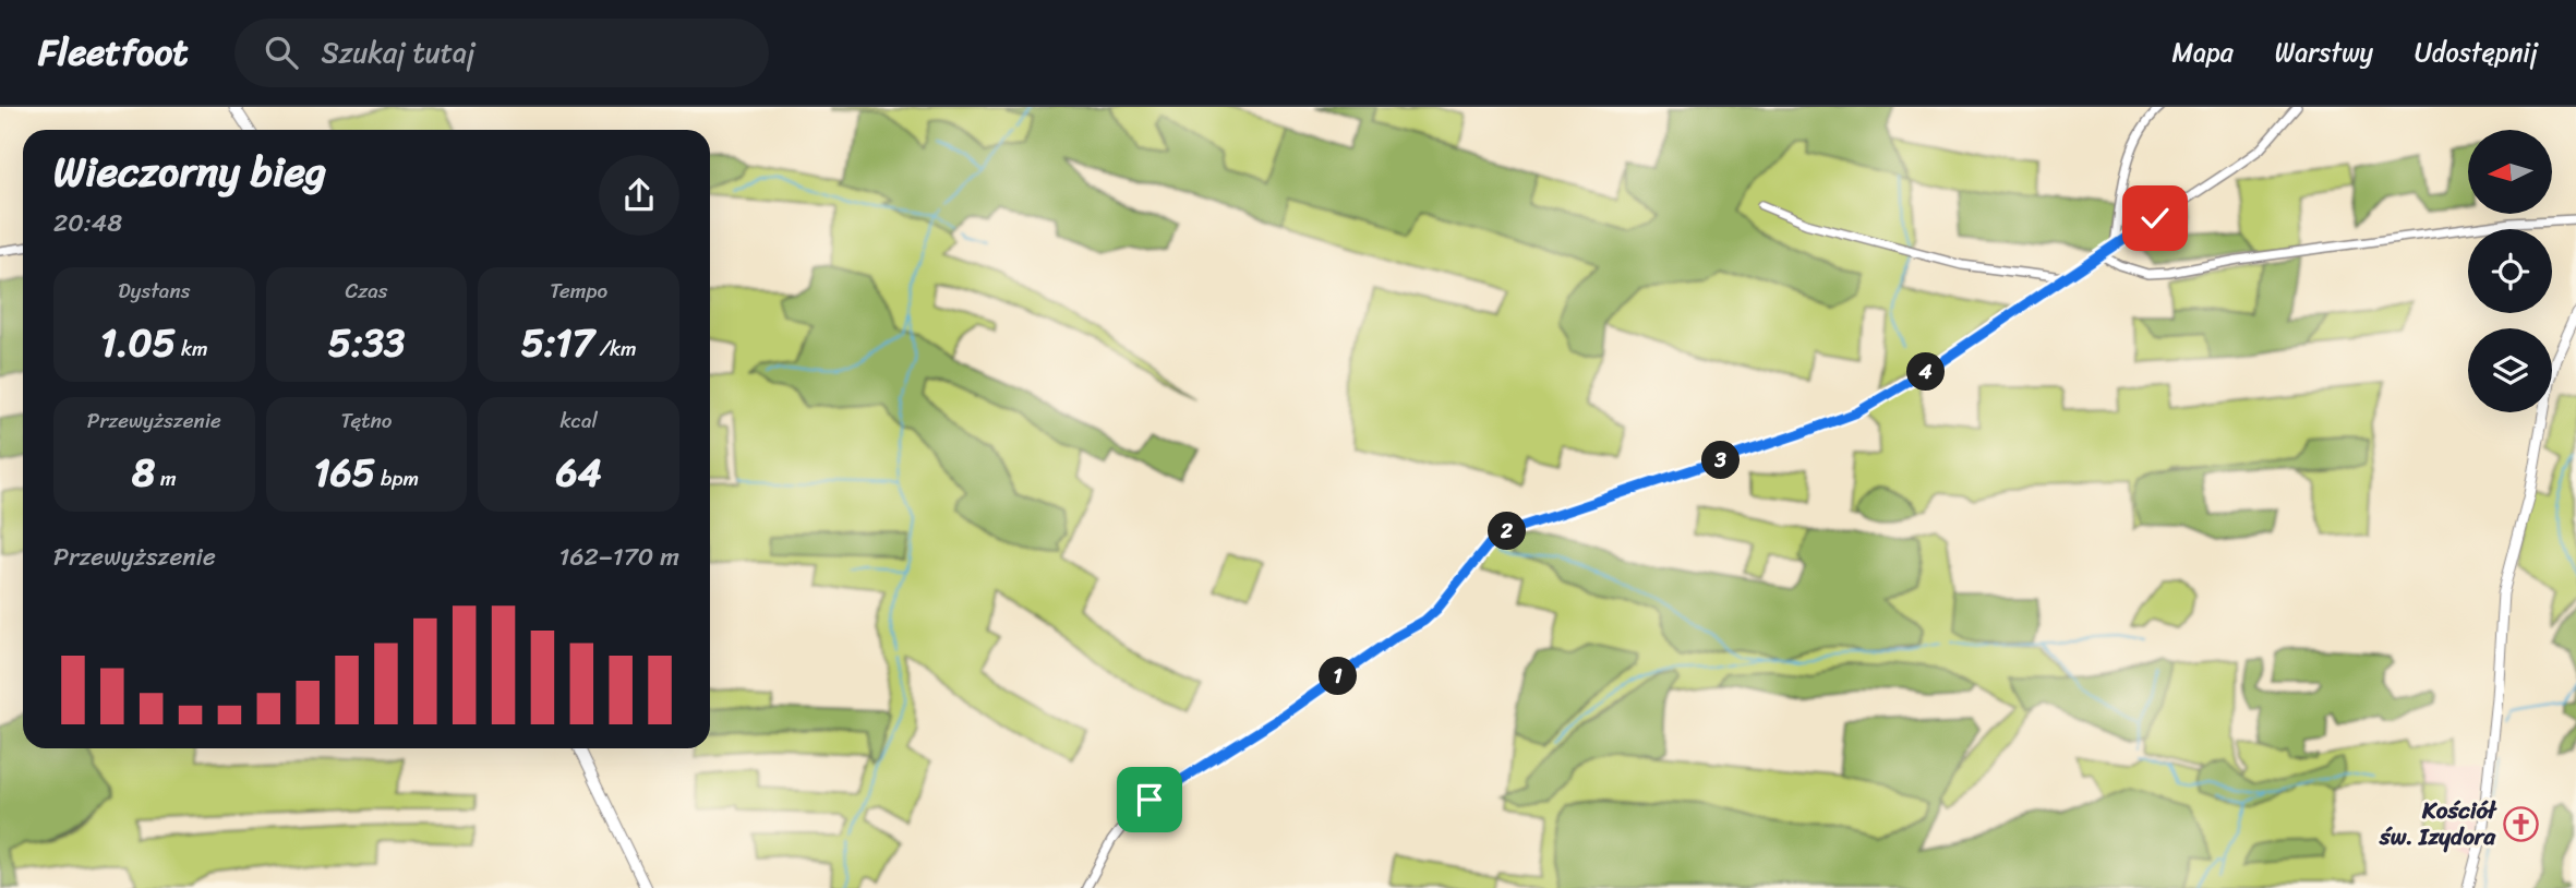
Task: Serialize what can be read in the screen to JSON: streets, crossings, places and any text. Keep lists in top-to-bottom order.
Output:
{
  "places": {
    "church": ["Kościół św. Izydora"]
  },
  "north": "left",
  "page": {
    "header": "Fleetfoot",
    "search": "Szukaj tutaj",
    "nav": ["Mapa", "Warstwy", "Udostępnij"],
    "heading": ["Wieczorny bieg", "20:48"],
    "stats": [
      ["Dystans", "1.05 km"],
      ["Czas", "5:33"],
      ["Tempo", "5:17 /km"],
      ["Przewyższenie", "8 m"],
      ["Tętno", "165 bpm"],
      ["kcal", "64"]
    ],
    "pins": [
      "4",
      "3",
      "2",
      "1"
    ],
    "chart": ["Przewyższenie", "162–170 m"]
  }
}
